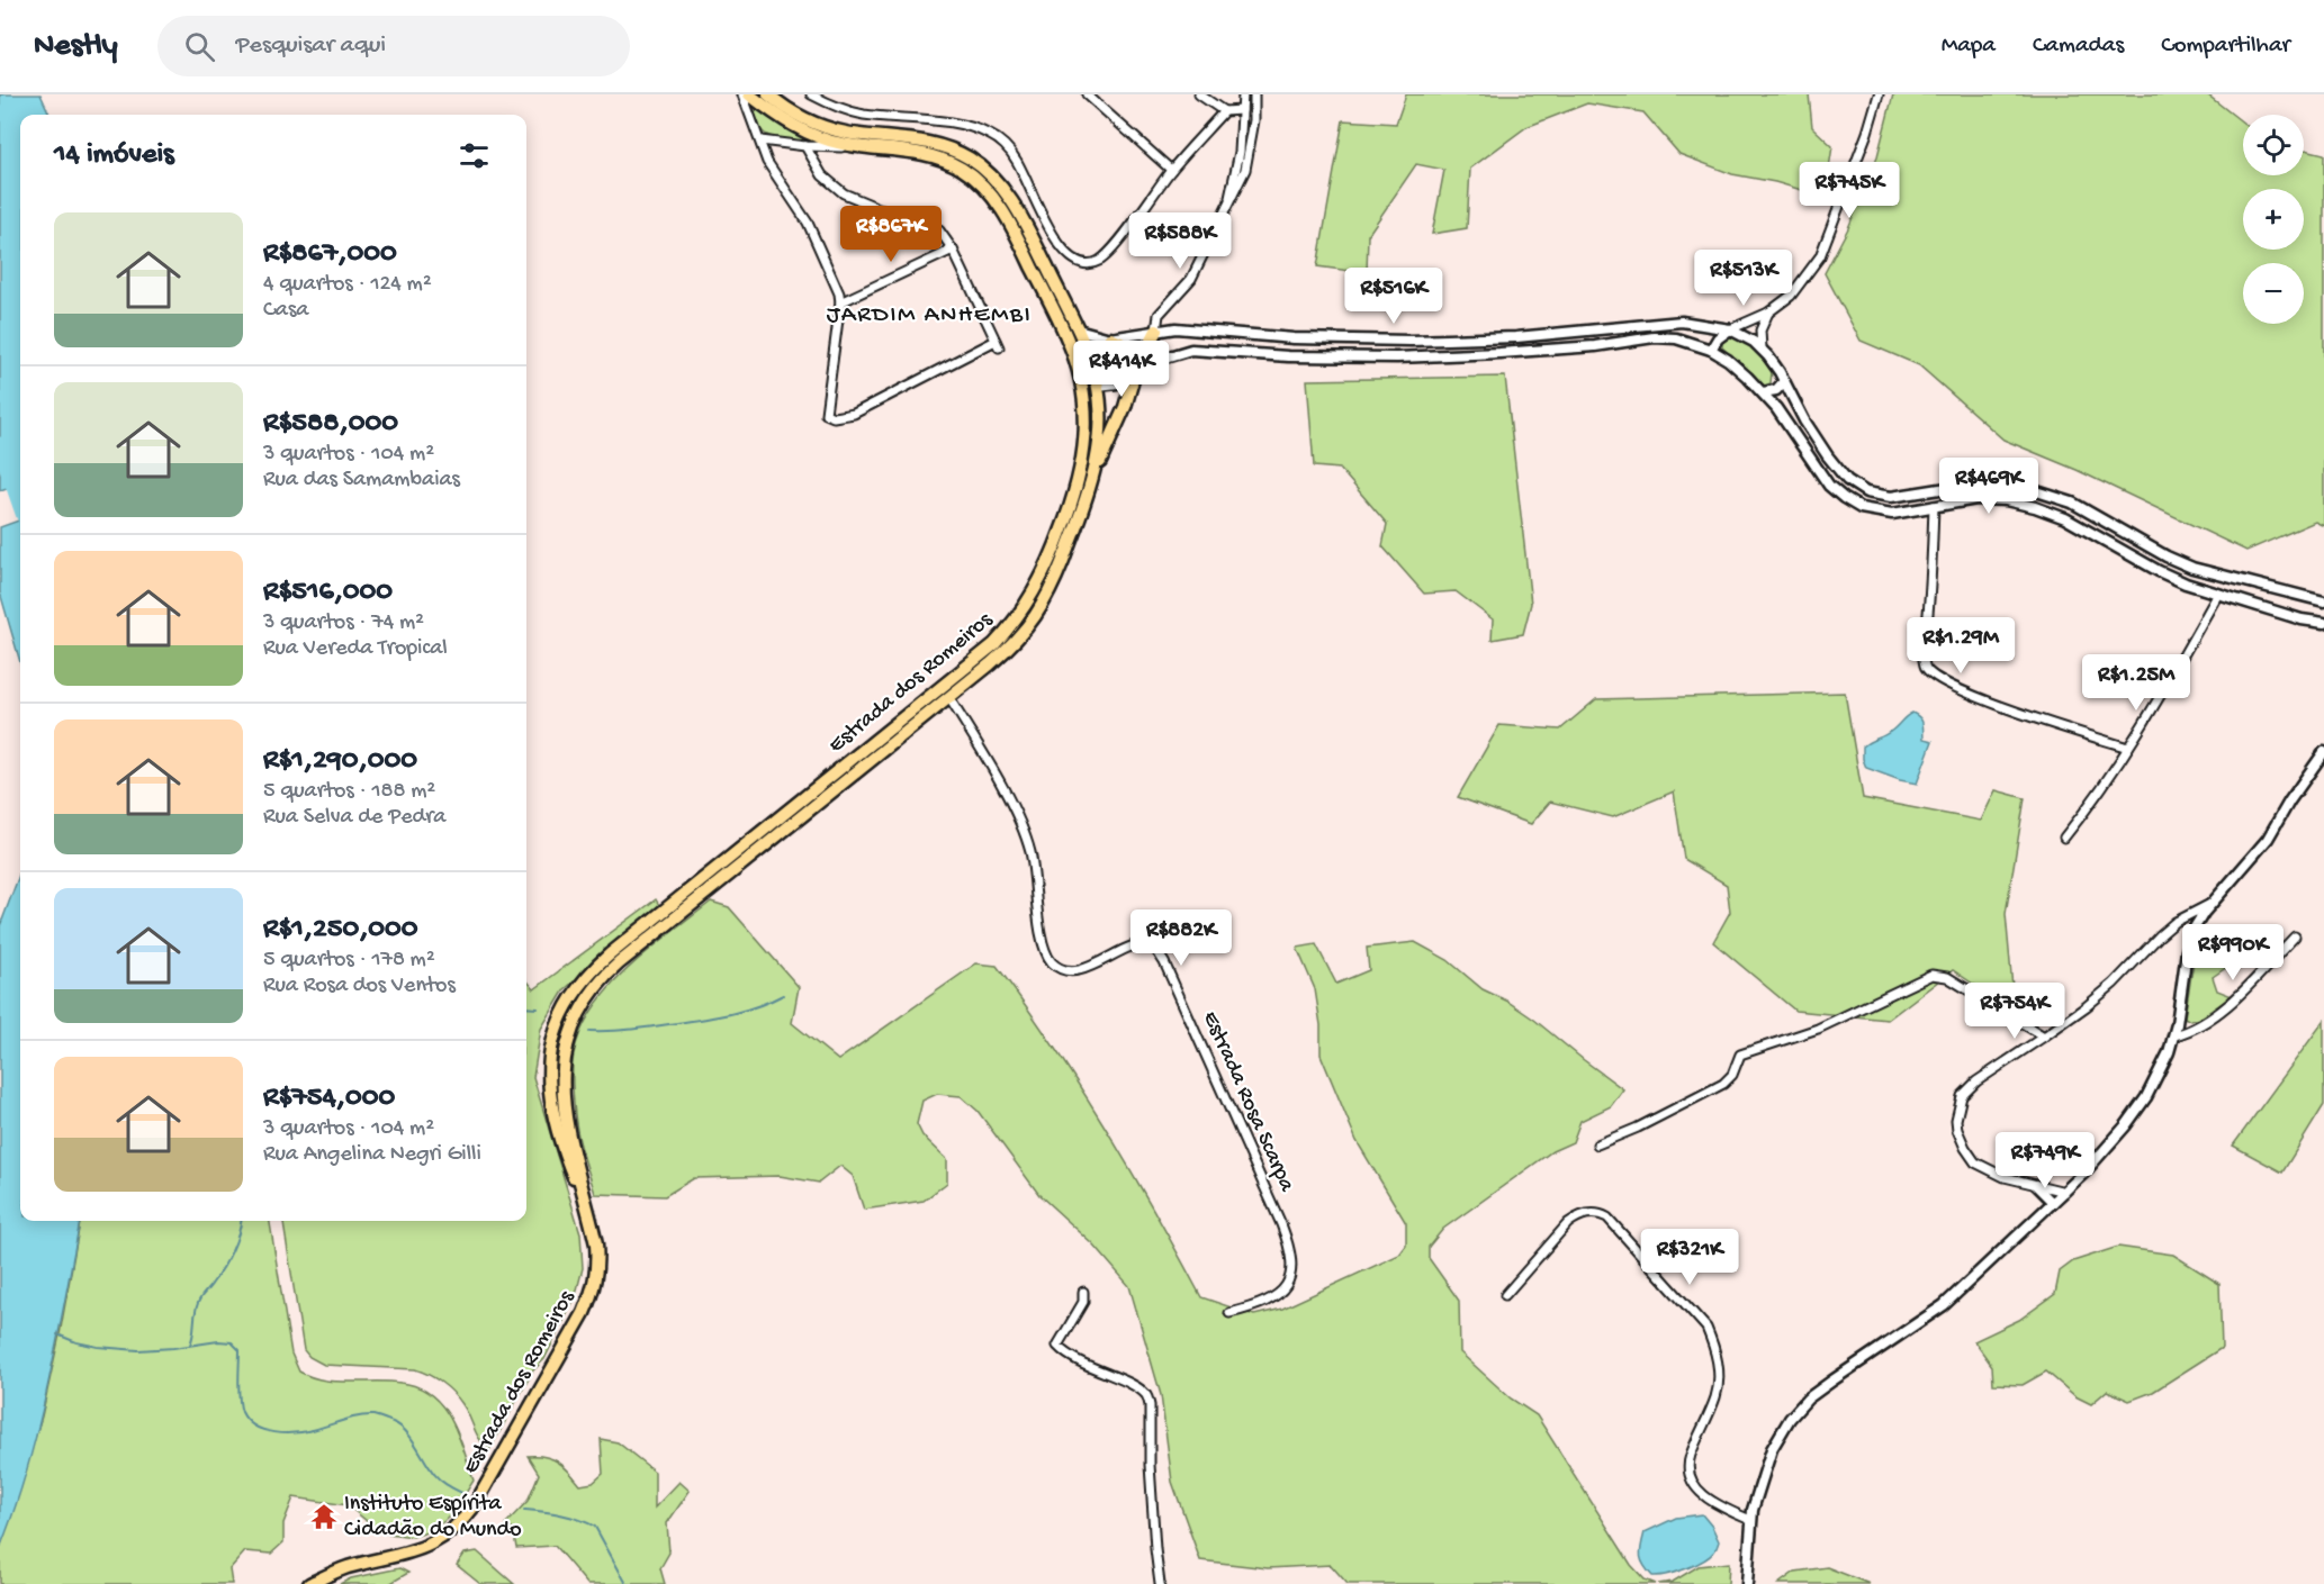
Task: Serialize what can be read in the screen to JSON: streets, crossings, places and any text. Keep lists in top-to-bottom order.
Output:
{
  "streets": {
    "main road": ["Estrada dos Romeiros"],
    "street": ["Estrada Rosa Scarpa"]
  },
  "crossings": [
    ["Estrada dos Romeiros", "Estrada Rosa Scarpa"]
  ],
  "districts": ["JARDIM ANHEMBI"],
  "places": {
    "temple": ["Instituto Espírita Cidadão do Mundo"]
  },
  "page": {
    "header": "Nestly",
    "search": "Pesquisar aqui",
    "nav": ["Mapa", "Camadas", "Compartilhar"],
    "map_buttons": ["+", "−"],
    "heading": "14 imóveis",
    "price": [
      "R$745K",
      "R$867K",
      "R$588K",
      "R$513K",
      "R$516K",
      "R$414K",
      "R$469K",
      "R$1.29M",
      "R$1.25M",
      "R$882K",
      "R$990K",
      "R$754K",
      "R$749K",
      "R$321K"
    ],
    "list": [
      {
        "name": "R$867,000",
        "note": "4 quartos · 124 m² · Casa"
      },
      {
        "name": "R$588,000",
        "note": "3 quartos · 104 m² · Rua das Samambaias"
      },
      {
        "name": "R$516,000",
        "note": "3 quartos · 74 m² · Rua Vereda Tropical"
      },
      {
        "name": "R$1,290,000",
        "note": "5 quartos · 188 m² · Rua Selva de Pedra"
      },
      {
        "name": "R$1,250,000",
        "note": "5 quartos · 178 m² · Rua Rosa dos Ventos"
      },
      {
        "name": "R$754,000",
        "note": "3 quartos · 104 m² · Rua Angelina Negri Gilli"
      }
    ]
  }
}
